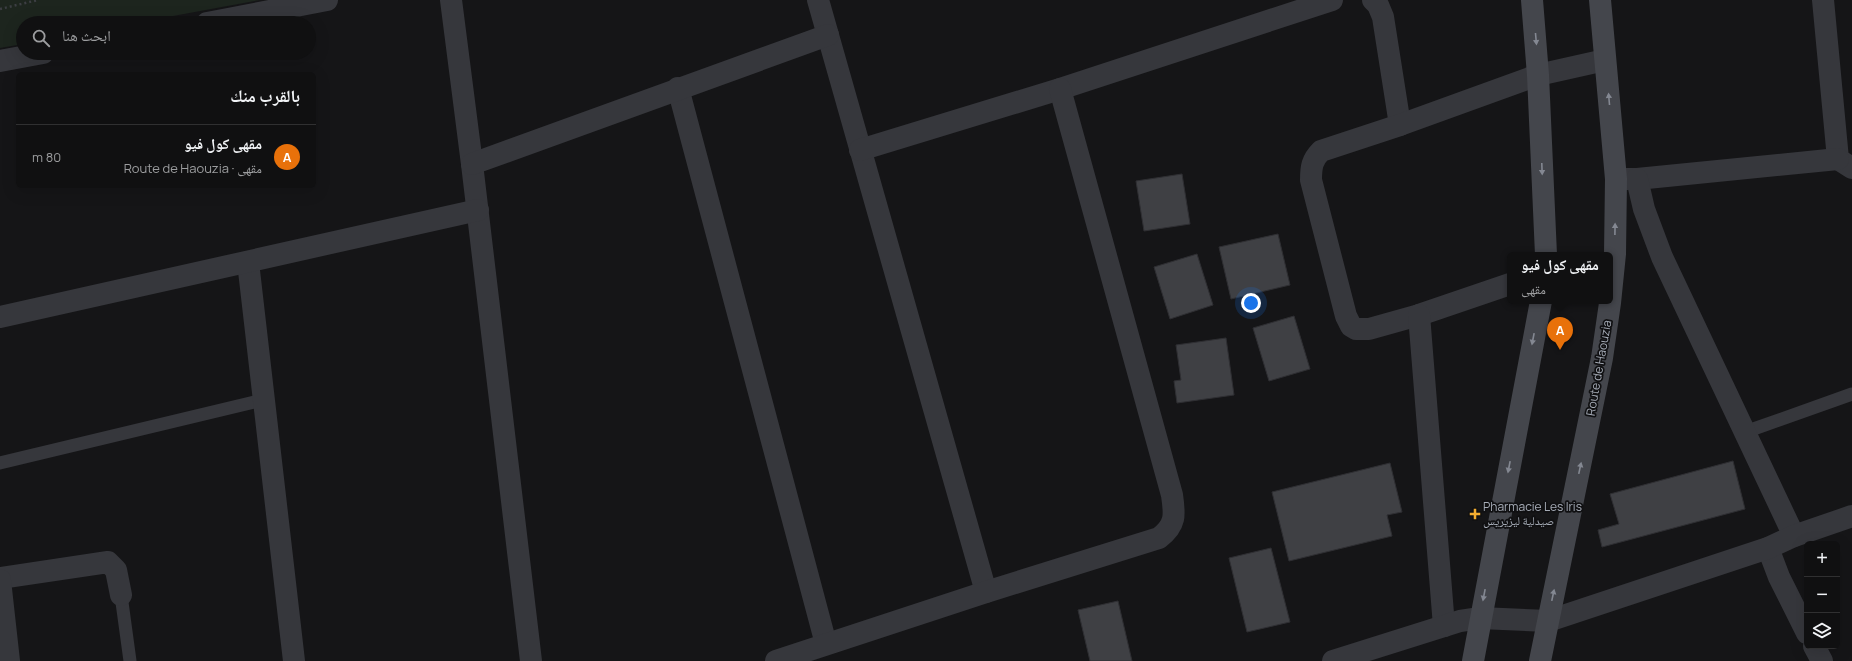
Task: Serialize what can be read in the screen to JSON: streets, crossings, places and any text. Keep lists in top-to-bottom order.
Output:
{
  "streets": {
    "street": ["Route de Haouzia"]
  },
  "places": {
    "health": ["Pharmacie Les Iris صيدلية ليزيريس"]
  },
  "page": {
    "search": "ابحث هنا",
    "heading": "بالقرب منك",
    "list": [
      {
        "mark": "A",
        "name": "مقهى كول فيو",
        "note": "مقهى · Route de Haouzia",
        "value": "80 m"
      }
    ],
    "popup": ["مقهى كول فيو", "مقهى"],
    "pins": "A",
    "map_buttons": ["+", "−"]
  }
}
